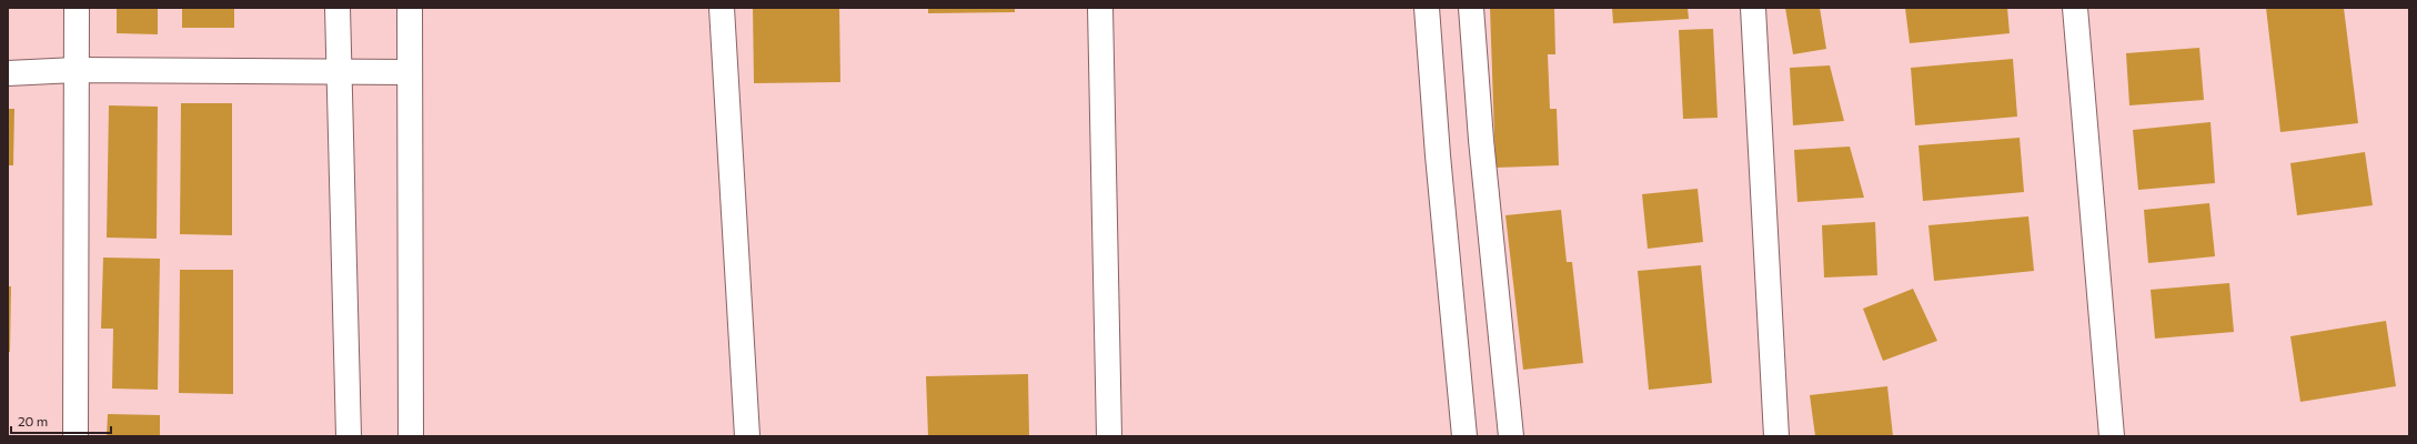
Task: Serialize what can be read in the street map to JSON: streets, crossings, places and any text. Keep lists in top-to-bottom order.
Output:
{
  "scale_bar": "20 m"
}
